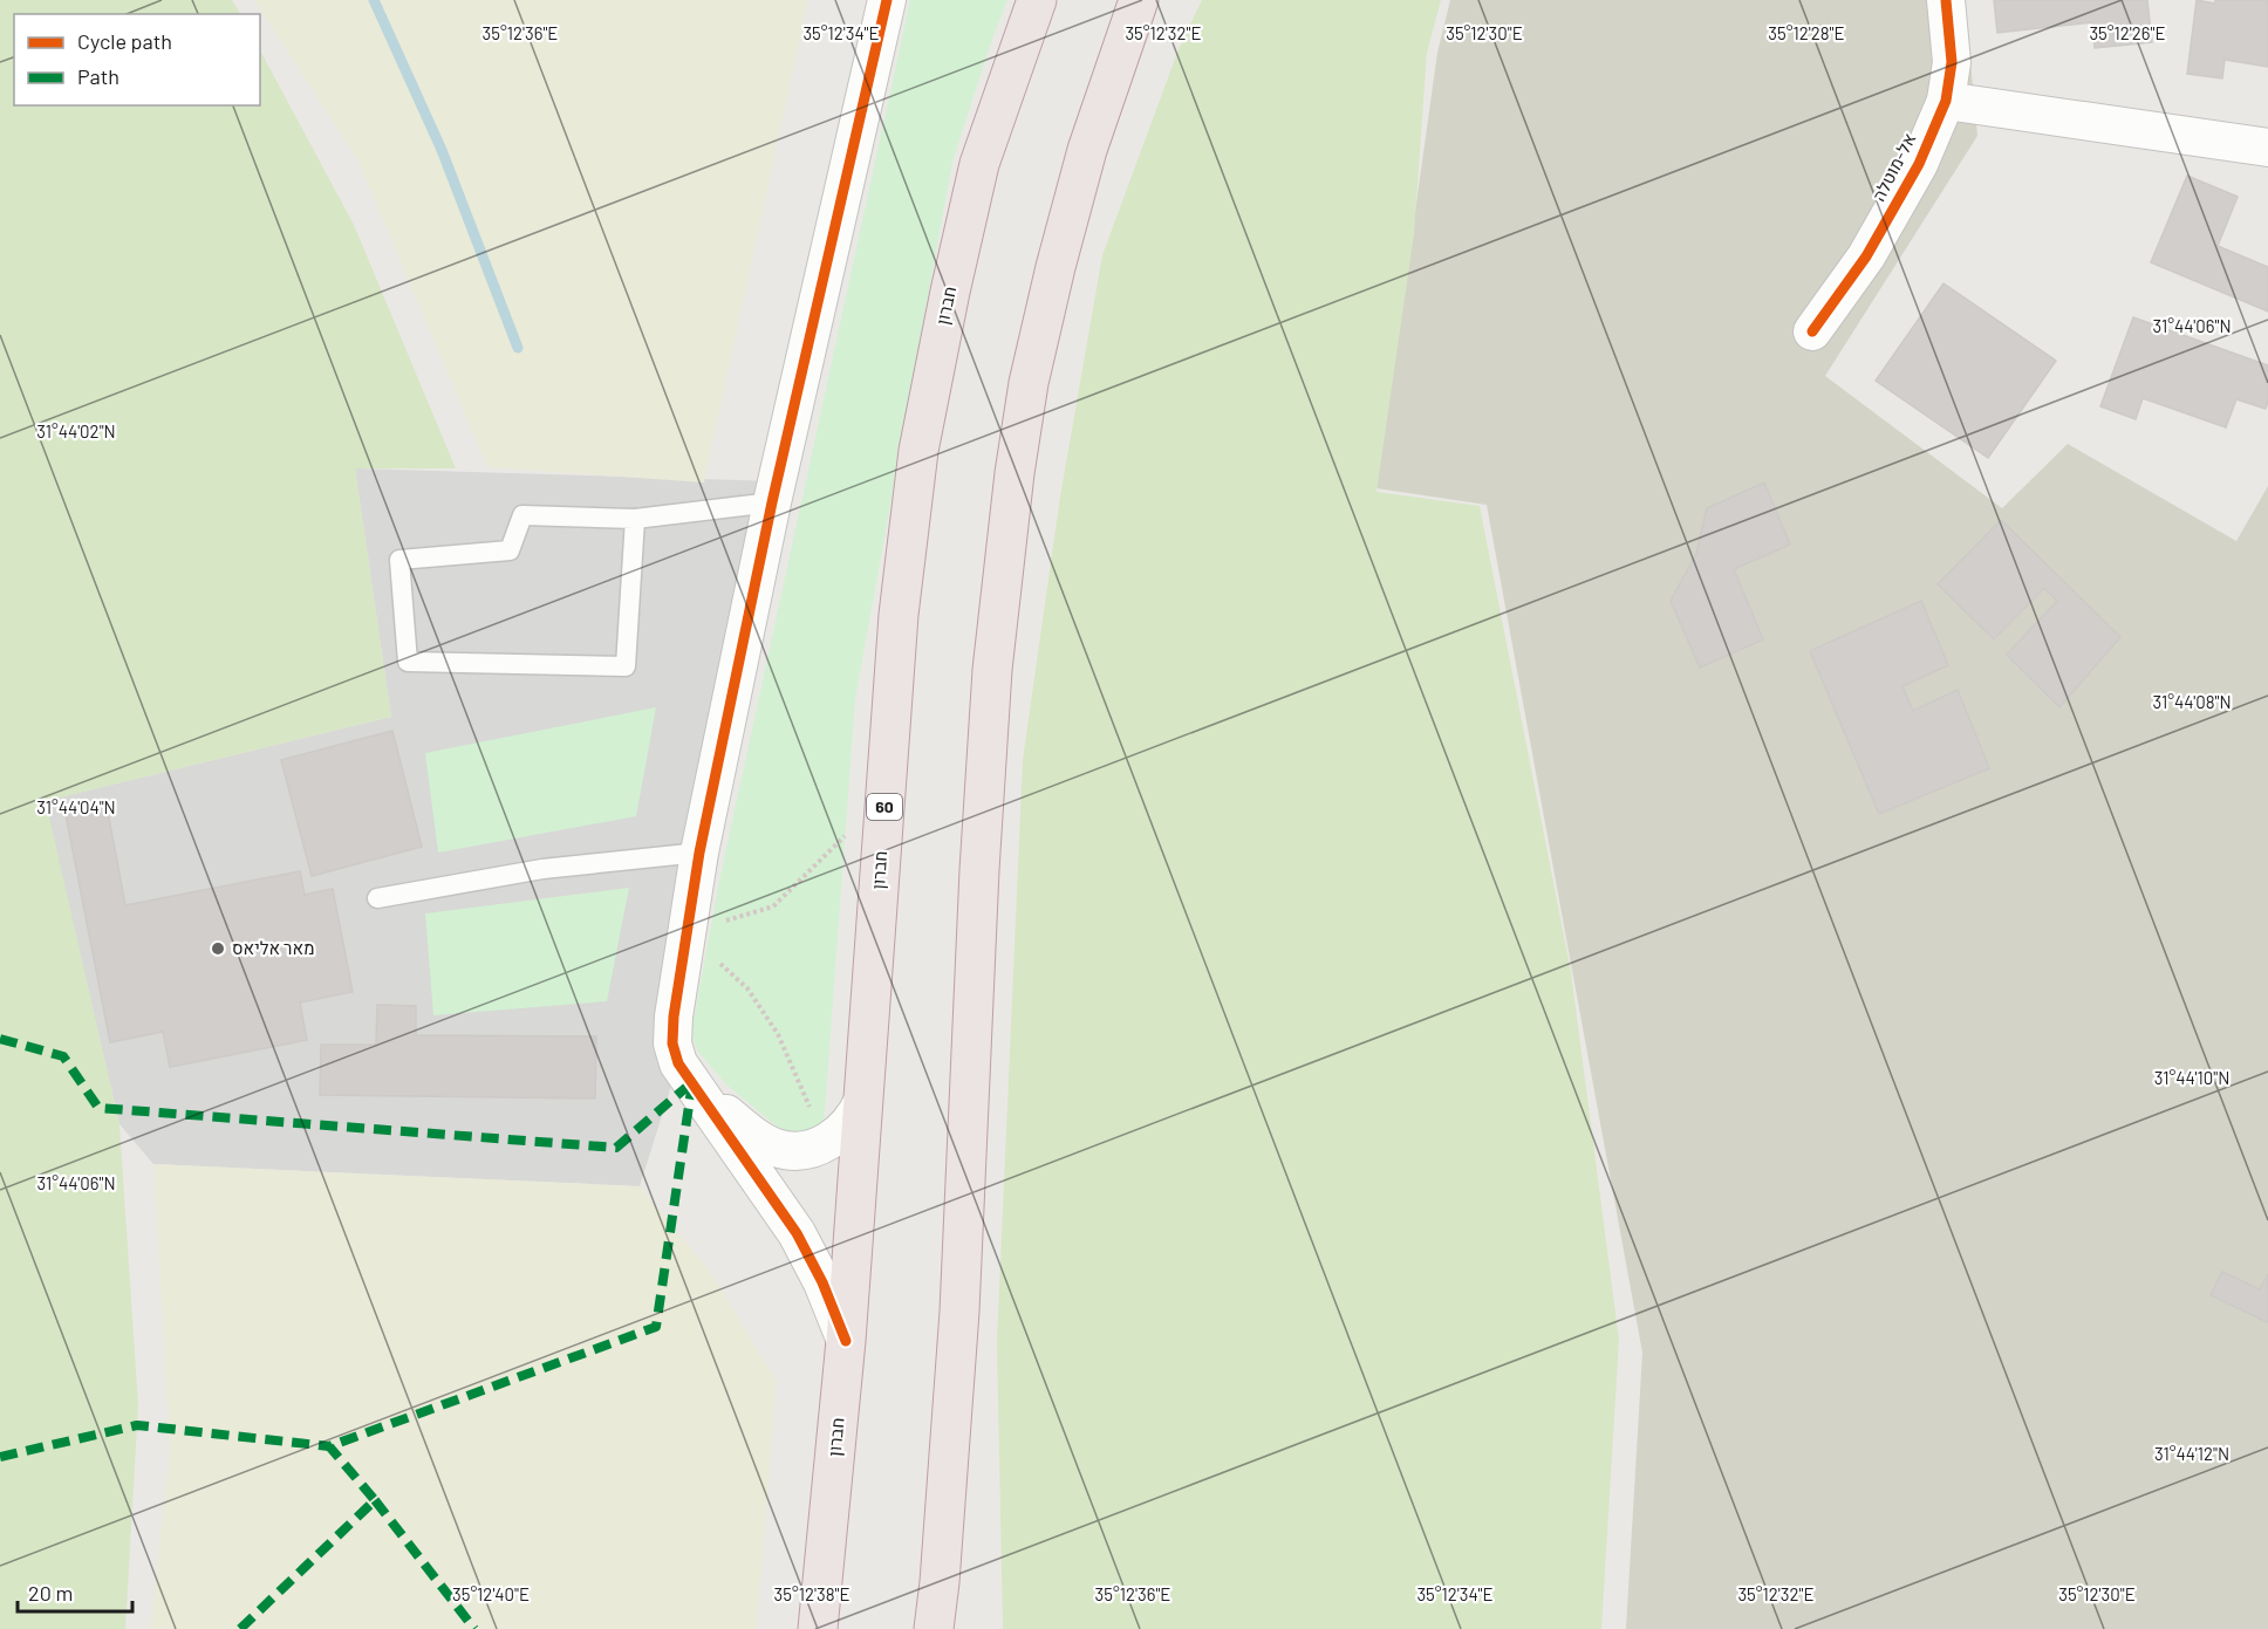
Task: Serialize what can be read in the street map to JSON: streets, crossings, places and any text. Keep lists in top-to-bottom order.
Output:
{
  "streets": {
    "highway": ["חברון", "60"],
    "street": ["אל-מוטלה"]
  },
  "places": ["מאר אליאס"],
  "legend": ["Cycle path", "Path"],
  "scale_bar": "20 m",
  "coordinates": [
    "35°12'36\"E",
    "35°12'34\"E",
    "35°12'32\"E",
    "35°12'30\"E",
    "35°12'28\"E",
    "35°12'26\"E",
    "31°44'06\"N",
    "31°44'02\"N",
    "31°44'08\"N",
    "31°44'04\"N",
    "31°44'10\"N",
    "31°44'12\"N",
    "35°12'40\"E",
    "35°12'38\"E"
  ]
}
